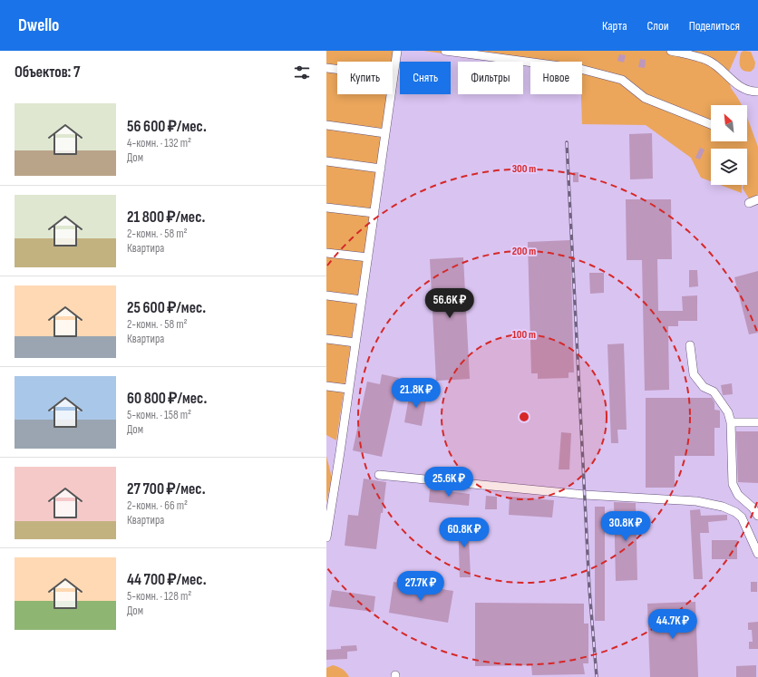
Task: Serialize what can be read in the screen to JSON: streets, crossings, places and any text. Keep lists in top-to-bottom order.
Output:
{
  "north": "top left",
  "page": {
    "header": "Dwello",
    "nav": ["Карта", "Слои", "Поделиться"],
    "heading": "Объектов: 7",
    "chip": [
      "Купить",
      "Снять",
      "Фильтры",
      "Новое"
    ],
    "list": [
      {
        "name": "56 600 ₽/мес.",
        "note": "4-комн. · 132 m² · Дом"
      },
      {
        "name": "21 800 ₽/мес.",
        "note": "2-комн. · 58 m² · Квартира"
      },
      {
        "name": "25 600 ₽/мес.",
        "note": "2-комн. · 58 m² · Квартира"
      },
      {
        "name": "60 800 ₽/мес.",
        "note": "5-комн. · 158 m² · Дом"
      },
      {
        "name": "27 700 ₽/мес.",
        "note": "2-комн. · 66 m² · Квартира"
      },
      {
        "name": "44 700 ₽/мес.",
        "note": "5-комн. · 128 m² · Дом"
      }
    ],
    "price": [
      "56.6K ₽",
      "21.8K ₽",
      "25.6K ₽",
      "30.8K ₽",
      "60.8K ₽",
      "27.7K ₽",
      "44.7K ₽"
    ]
  },
  "rings": ["300 m", "200 m", "100 m"]
}
